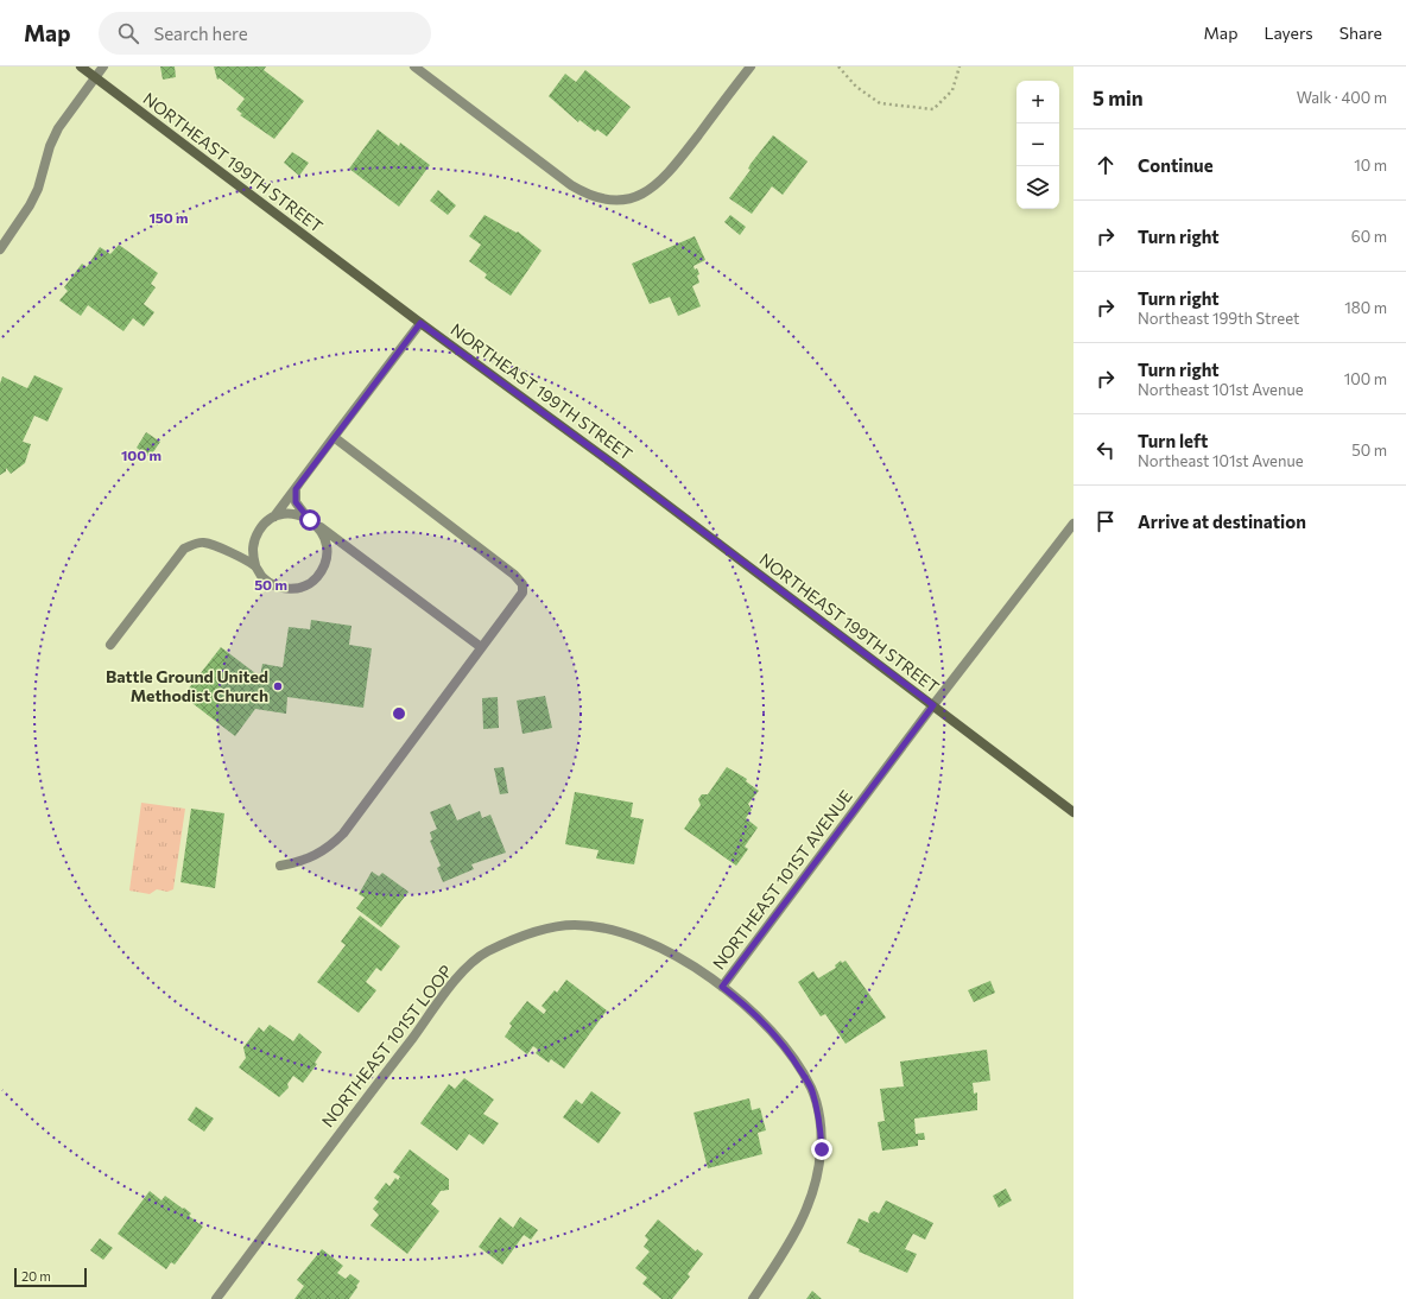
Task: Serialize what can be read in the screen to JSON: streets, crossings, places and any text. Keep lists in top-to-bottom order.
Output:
{
  "streets": {
    "main road": ["NORTHEAST 199TH STREET"],
    "street": ["NORTHEAST 101ST AVENUE", "NORTHEAST 101ST LOOP"]
  },
  "crossings": [
    ["NORTHEAST 199TH STREET", "NORTHEAST 101ST AVENUE"],
    ["NORTHEAST 101ST AVENUE", "NORTHEAST 101ST LOOP"]
  ],
  "places": ["Battle Ground United Methodist Church"],
  "scale_bar": "20 m",
  "page": {
    "header": "Map",
    "search": "Search here",
    "nav": ["Map", "Layers", "Share"],
    "heading": ["5 min", "Walk · 400 m"],
    "map_buttons": ["+", "−"],
    "list": [
      ["Continue", "10 m"],
      ["Turn right", "60 m"],
      ["Turn right", "Northeast 199th Street", "180 m"],
      ["Turn right", "Northeast 101st Avenue", "100 m"],
      ["Turn left", "Northeast 101st Avenue", "50 m"],
      "Arrive at destination"
    ],
    "scale": "20 m"
  },
  "rings": ["150 m", "100 m", "50 m"]
}
